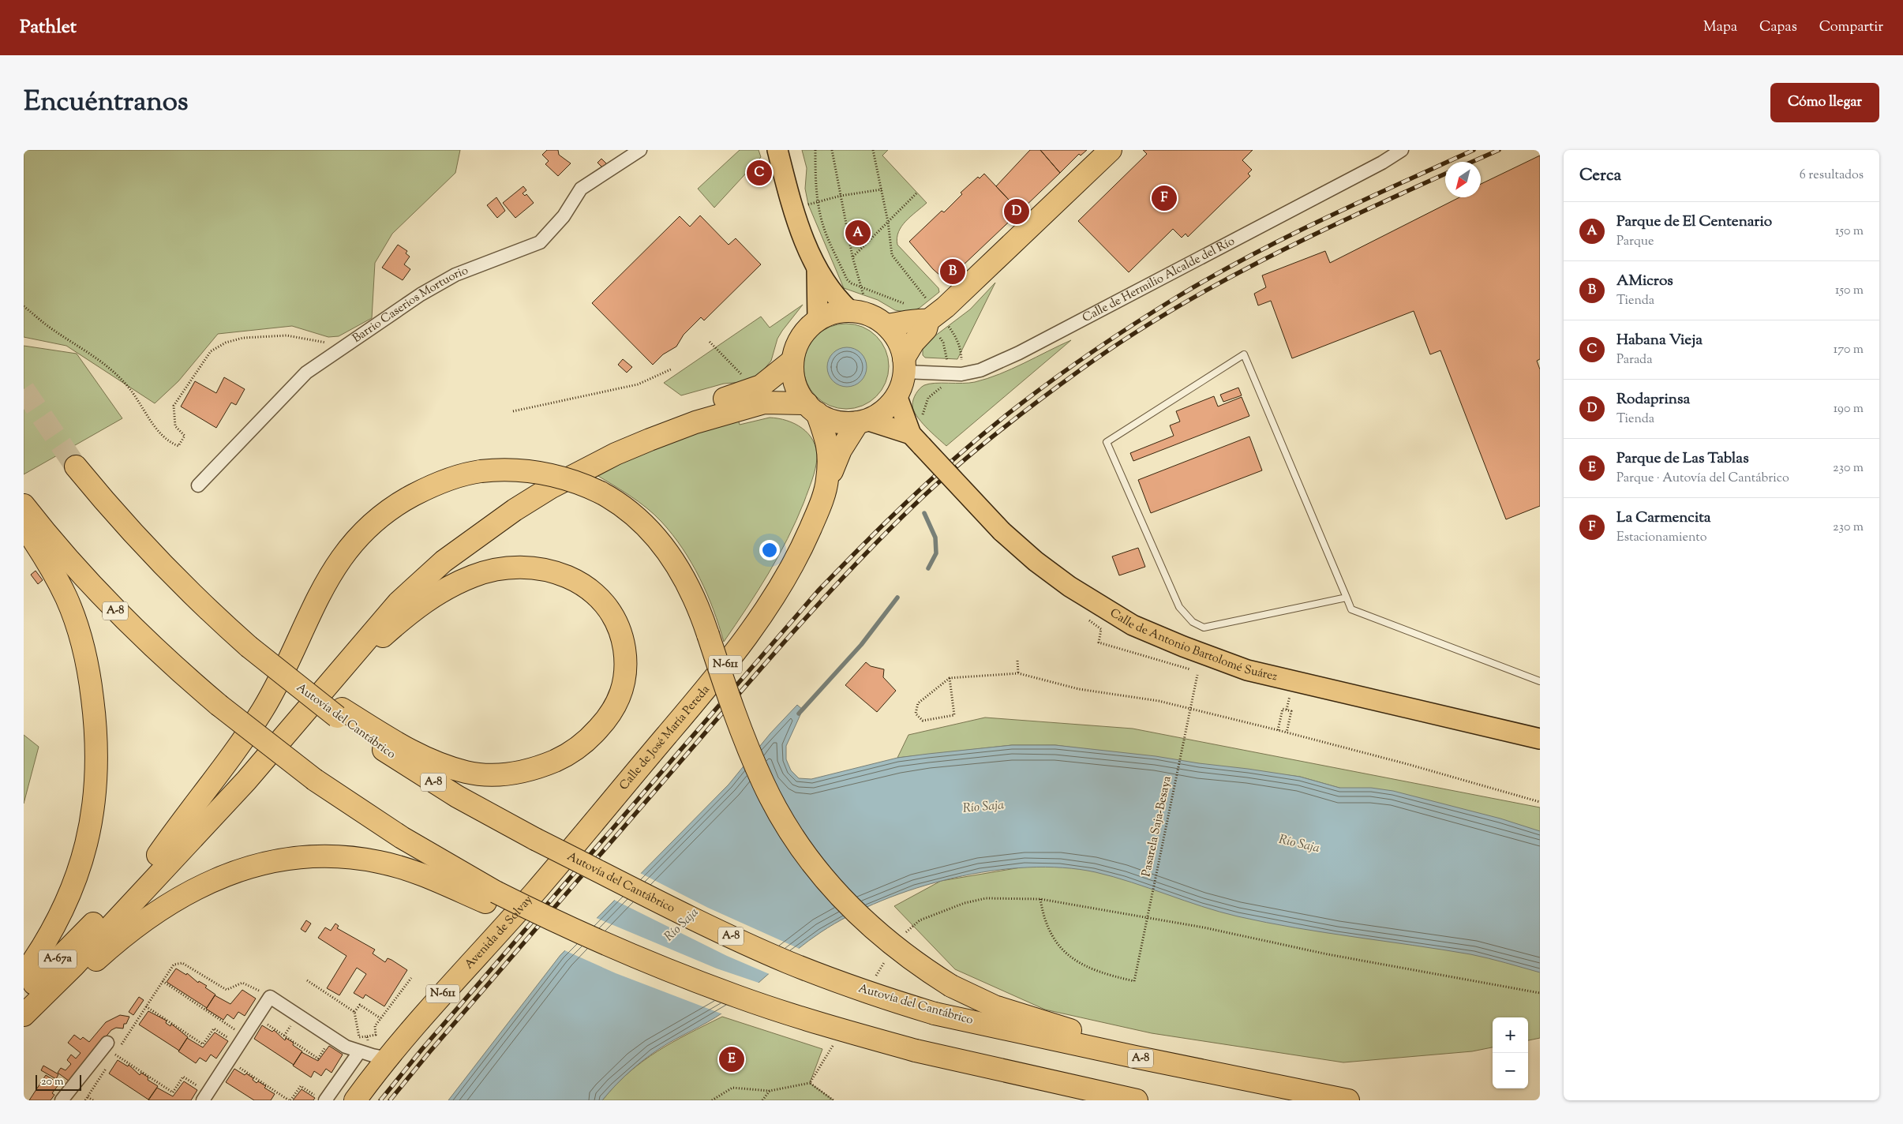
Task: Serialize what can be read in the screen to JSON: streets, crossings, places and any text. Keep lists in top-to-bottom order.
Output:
{
  "streets": {
    "highway": [
      "A-8",
      "N-611",
      "Autovía del Cantábrico",
      "Calle de José María Pereda",
      "Avenida de Solvay",
      "A-67a"
    ],
    "main road": ["Calle de Antonio Bartolomé Suárez"],
    "street": ["Calle de Hermilio Alcalde del Río", "Barrio Caserios Mortuorio"],
    "path": ["Pasarela Saja-Besaya"]
  },
  "crossings": [
    ["Calle de Hermilio Alcalde del Río", "Calle de Antonio Bartolomé Suárez"],
    ["Calle de Hermilio Alcalde del Río", "N-611"],
    ["Calle de Hermilio Alcalde del Río", "Calle de José María Pereda"],
    ["Calle de Antonio Bartolomé Suárez", "N-611"],
    ["Calle de Antonio Bartolomé Suárez", "Calle de José María Pereda"],
    ["N-611", "Calle de José María Pereda"],
    ["Calle de José María Pereda", "Avenida de Solvay"]
  ],
  "water": ["Río Saja"],
  "scale_bar": "20 m",
  "north": "bottom left",
  "page": {
    "header": "Pathlet",
    "nav": ["Mapa", "Capas", "Compartir"],
    "title": "Encuéntranos",
    "buttons": "Cómo llegar",
    "heading": ["Cerca", "6 resultados"],
    "pins": [
      "C",
      "F",
      "D",
      "A",
      "B",
      "E"
    ],
    "list": [
      {
        "mark": "A",
        "name": "Parque de El Centenario",
        "note": "Parque",
        "value": "150 m"
      },
      {
        "mark": "B",
        "name": "AMicros",
        "note": "Tienda",
        "value": "150 m"
      },
      {
        "mark": "C",
        "name": "Habana Vieja",
        "note": "Parada",
        "value": "170 m"
      },
      {
        "mark": "D",
        "name": "Rodaprinsa",
        "note": "Tienda",
        "value": "190 m"
      },
      {
        "mark": "E",
        "name": "Parque de Las Tablas",
        "note": "Parque · Autovía del Cantábrico",
        "value": "230 m"
      },
      {
        "mark": "F",
        "name": "La Carmencita",
        "note": "Estacionamiento",
        "value": "230 m"
      }
    ],
    "map_buttons": ["+", "−"],
    "scale": "20 m"
  }
}
